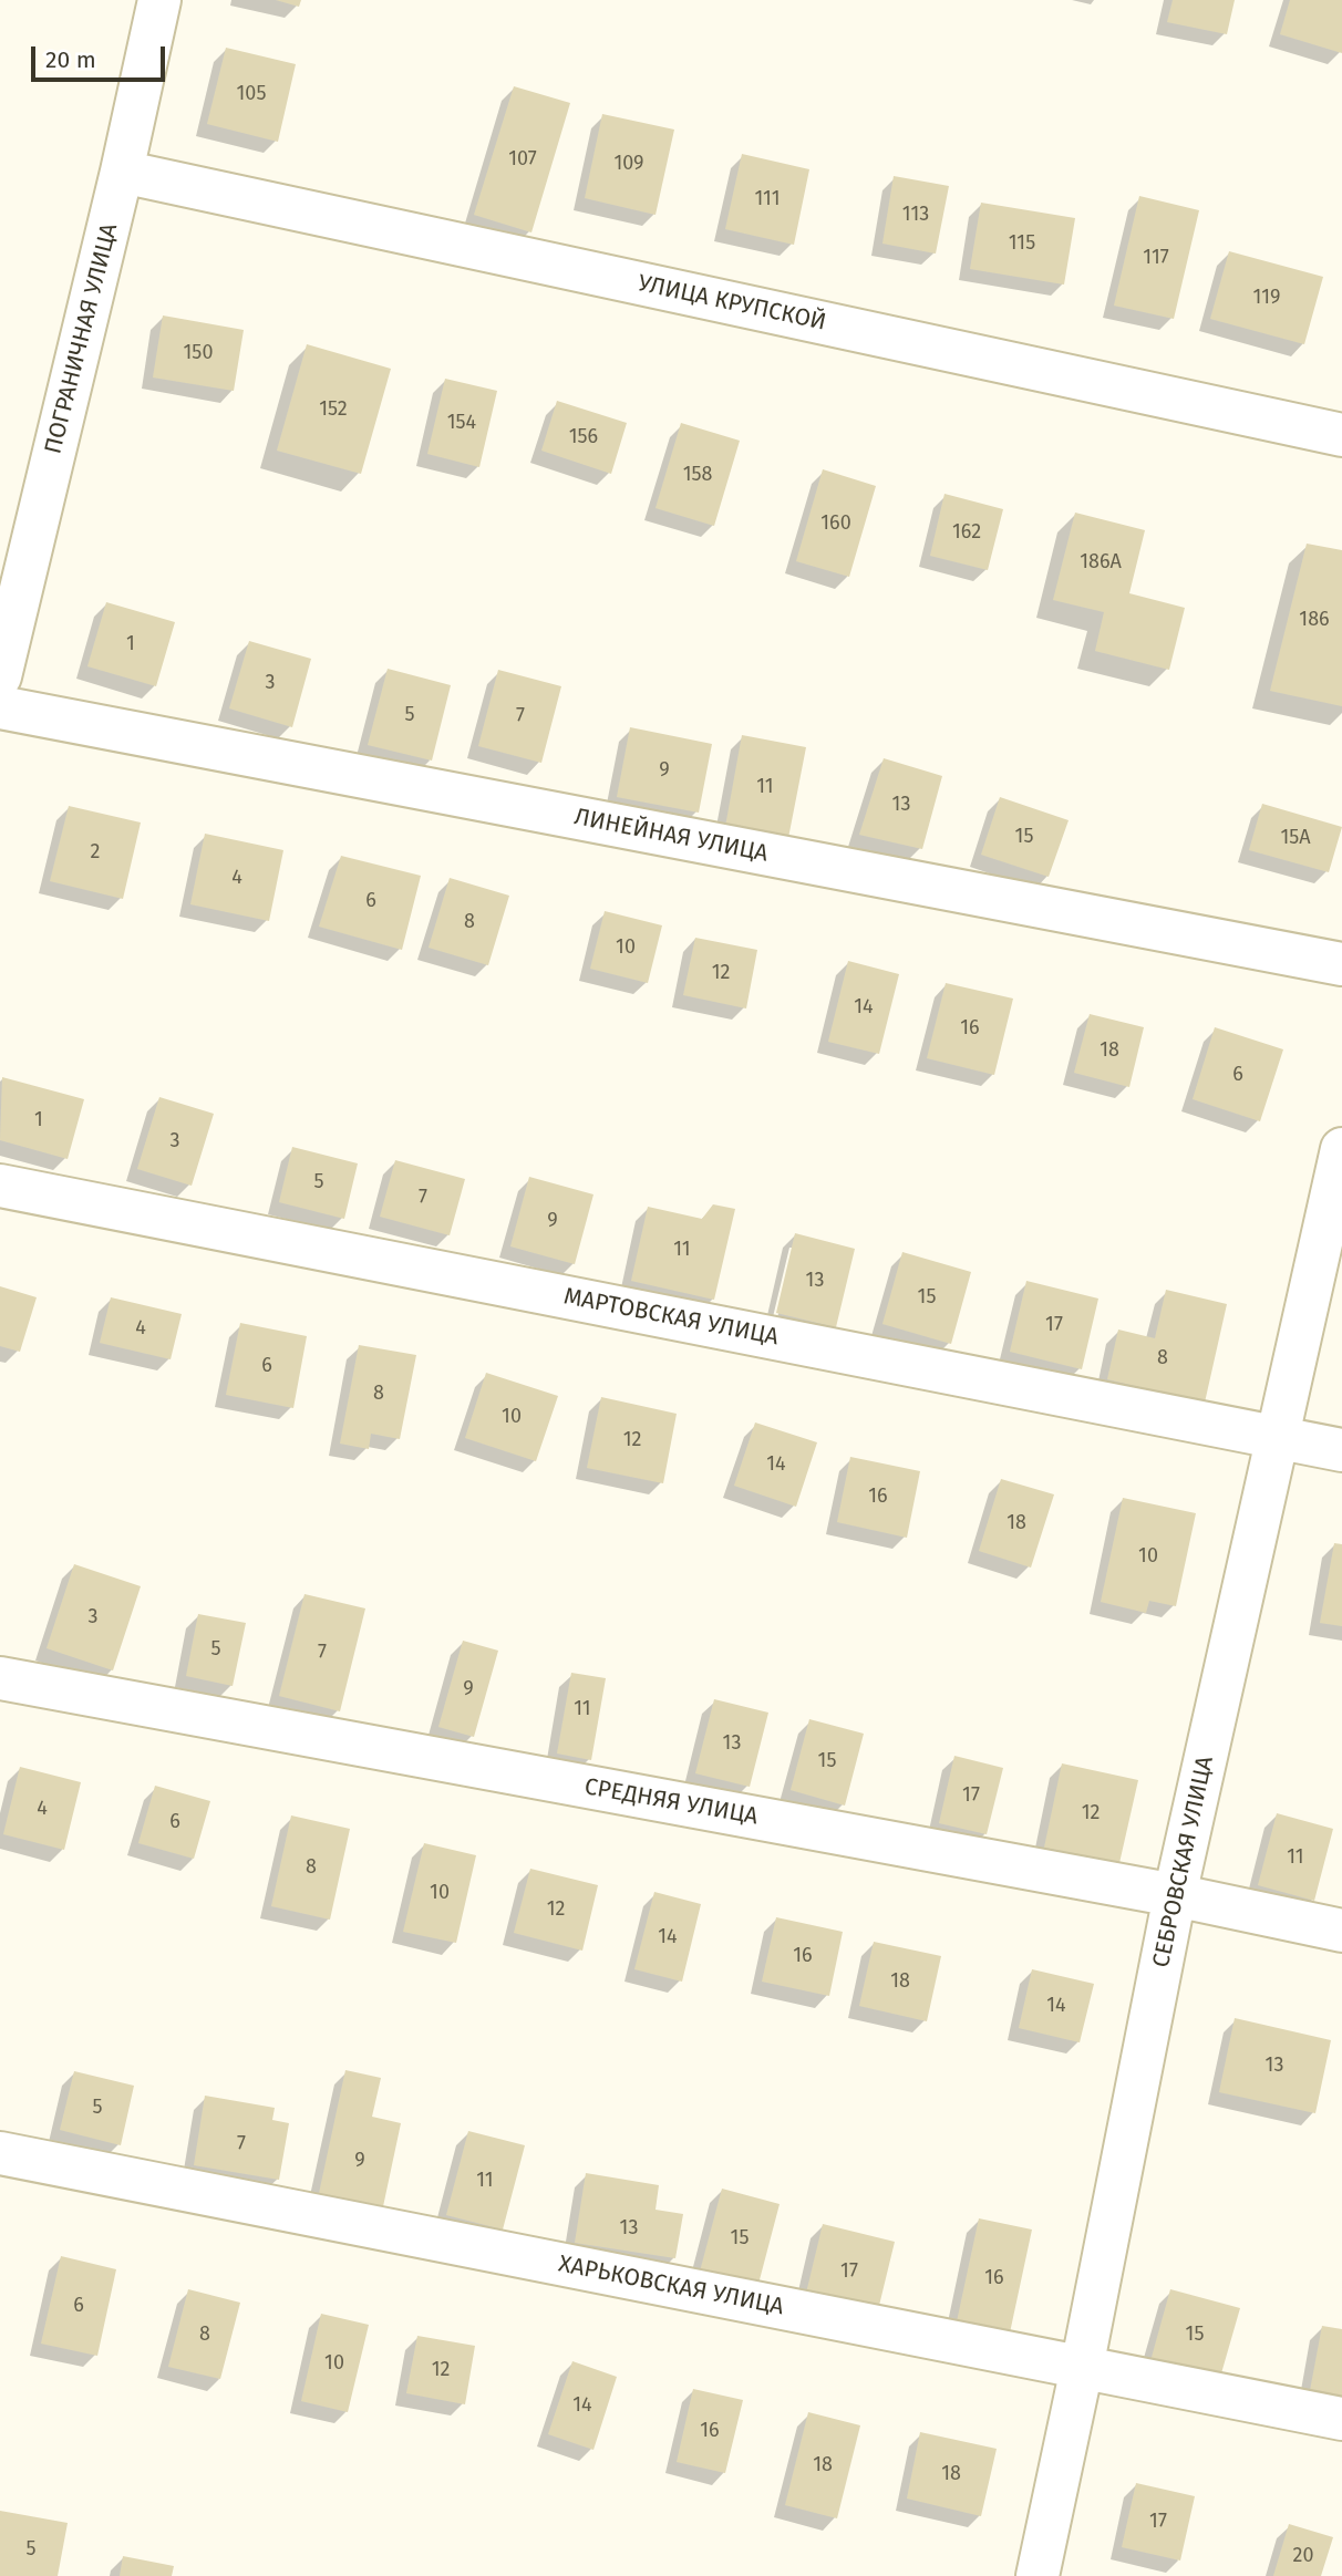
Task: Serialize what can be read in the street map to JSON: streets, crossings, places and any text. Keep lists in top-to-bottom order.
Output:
{
  "streets": {
    "street": [
      "УЛИЦА КРУПСКОЙ",
      "ПОГРАНИЧНАЯ УЛИЦА",
      "ЛИНЕЙНАЯ УЛИЦА",
      "МАРТОВСКАЯ УЛИЦА",
      "СРЕДНЯЯ УЛИЦА",
      "СЕБРОВСКАЯ УЛИЦА",
      "ХАРЬКОВСКАЯ УЛИЦА"
    ]
  },
  "crossings": [
    ["УЛИЦА КРУПСКОЙ", "ПОГРАНИЧНАЯ УЛИЦА"],
    ["МАРТОВСКАЯ УЛИЦА", "СЕБРОВСКАЯ УЛИЦА"],
    ["СРЕДНЯЯ УЛИЦА", "СЕБРОВСКАЯ УЛИЦА"],
    ["СЕБРОВСКАЯ УЛИЦА", "ХАРЬКОВСКАЯ УЛИЦА"]
  ],
  "house_numbers": [
    "105",
    "107",
    "109",
    "111",
    "113",
    "115",
    "117",
    "119",
    "150",
    "152",
    "154",
    "156",
    "158",
    "160",
    "162",
    "186А",
    "186",
    "1",
    "3",
    "5",
    "7",
    "9",
    "11",
    "13",
    "15",
    "15А",
    "2",
    "4",
    "6",
    "8",
    "10",
    "12",
    "14",
    "16",
    "18",
    "6",
    "1",
    "3",
    "5",
    "7",
    "9",
    "11",
    "13",
    "15",
    "17",
    "4",
    "8",
    "6",
    "8",
    "10",
    "12",
    "14",
    "16",
    "18",
    "10",
    "3",
    "5",
    "7",
    "9",
    "11",
    "13",
    "15",
    "17",
    "4",
    "12",
    "6",
    "11",
    "8",
    "10",
    "12",
    "14",
    "16",
    "18",
    "14",
    "13",
    "5",
    "7",
    "9",
    "11",
    "13",
    "15",
    "17",
    "16",
    "6",
    "8",
    "15",
    "10",
    "12",
    "14",
    "16",
    "18",
    "18",
    "17",
    "5",
    "20"
  ],
  "scale_bar": "20 m"
}
